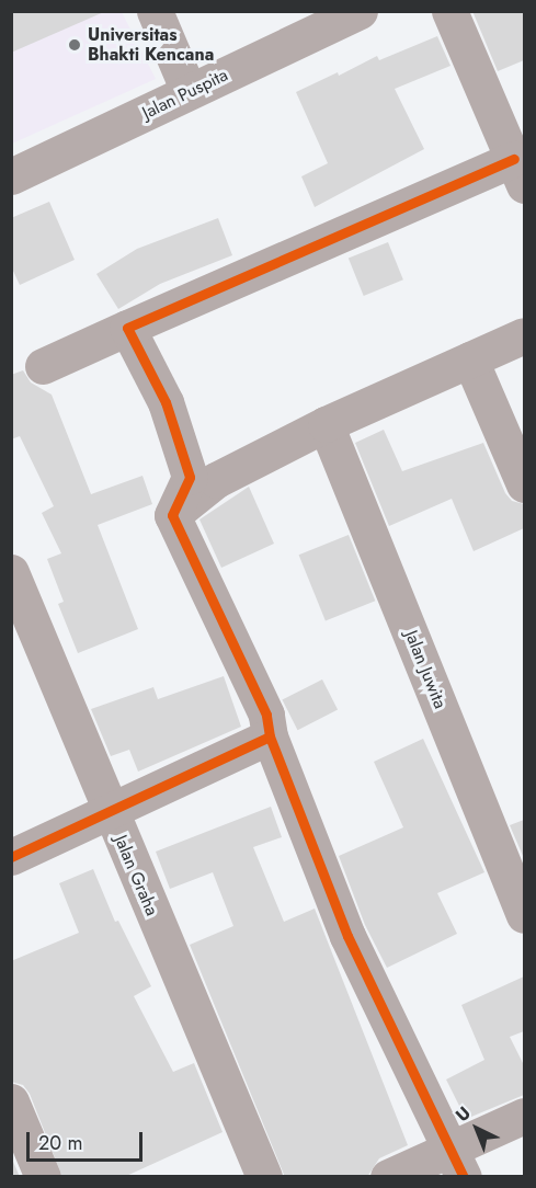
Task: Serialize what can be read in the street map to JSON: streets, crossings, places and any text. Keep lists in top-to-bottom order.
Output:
{
  "streets": {
    "street": ["Jalan Puspita", "Jalan Juwita", "Jalan Graha"]
  },
  "places": ["Universitas Bhakti Kencana"],
  "scale_bar": "20 m",
  "north": "top left"
}
